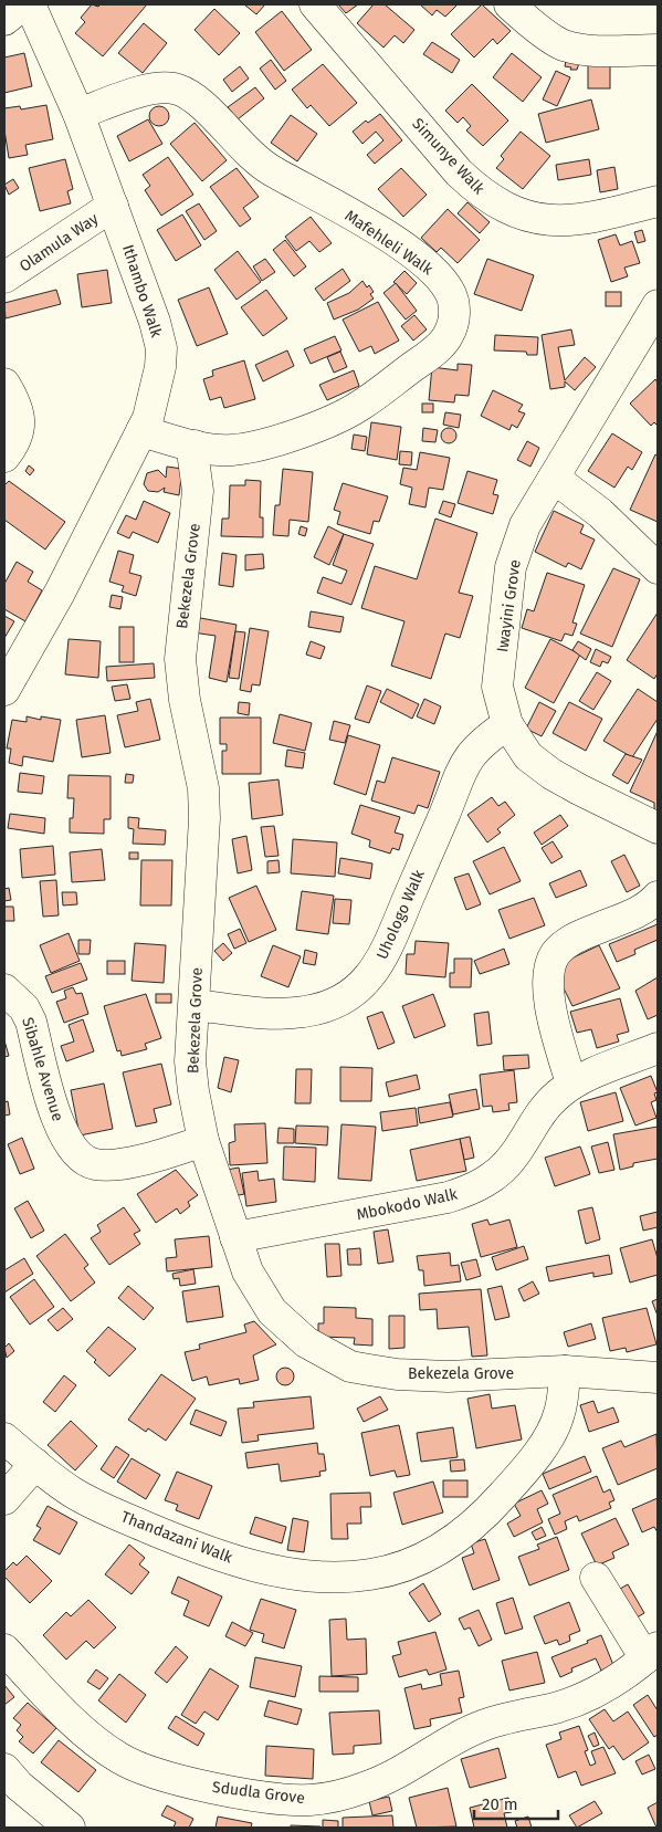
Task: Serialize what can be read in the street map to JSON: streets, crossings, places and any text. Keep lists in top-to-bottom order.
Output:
{
  "streets": {
    "street": [
      "Simunye Walk",
      "Olamula Way",
      "Mafehleli Walk",
      "Ithambo Walk",
      "Bekezela Grove",
      "Iwayini Grove",
      "Uhologo Walk",
      "Sibahle Avenue",
      "Mbokodo Walk",
      "Thandazani Walk",
      "Sdudla Grove"
    ]
  },
  "crossings": [
    ["Olamula Way", "Ithambo Walk"],
    ["Mafehleli Walk", "Ithambo Walk"],
    ["Mafehleli Walk", "Bekezela Grove"],
    ["Bekezela Grove", "Uhologo Walk"],
    ["Bekezela Grove", "Sibahle Avenue"],
    ["Bekezela Grove", "Mbokodo Walk"],
    ["Bekezela Grove", "Thandazani Walk"],
    ["Iwayini Grove", "Uhologo Walk"]
  ],
  "scale_bar": "20 m"
}
